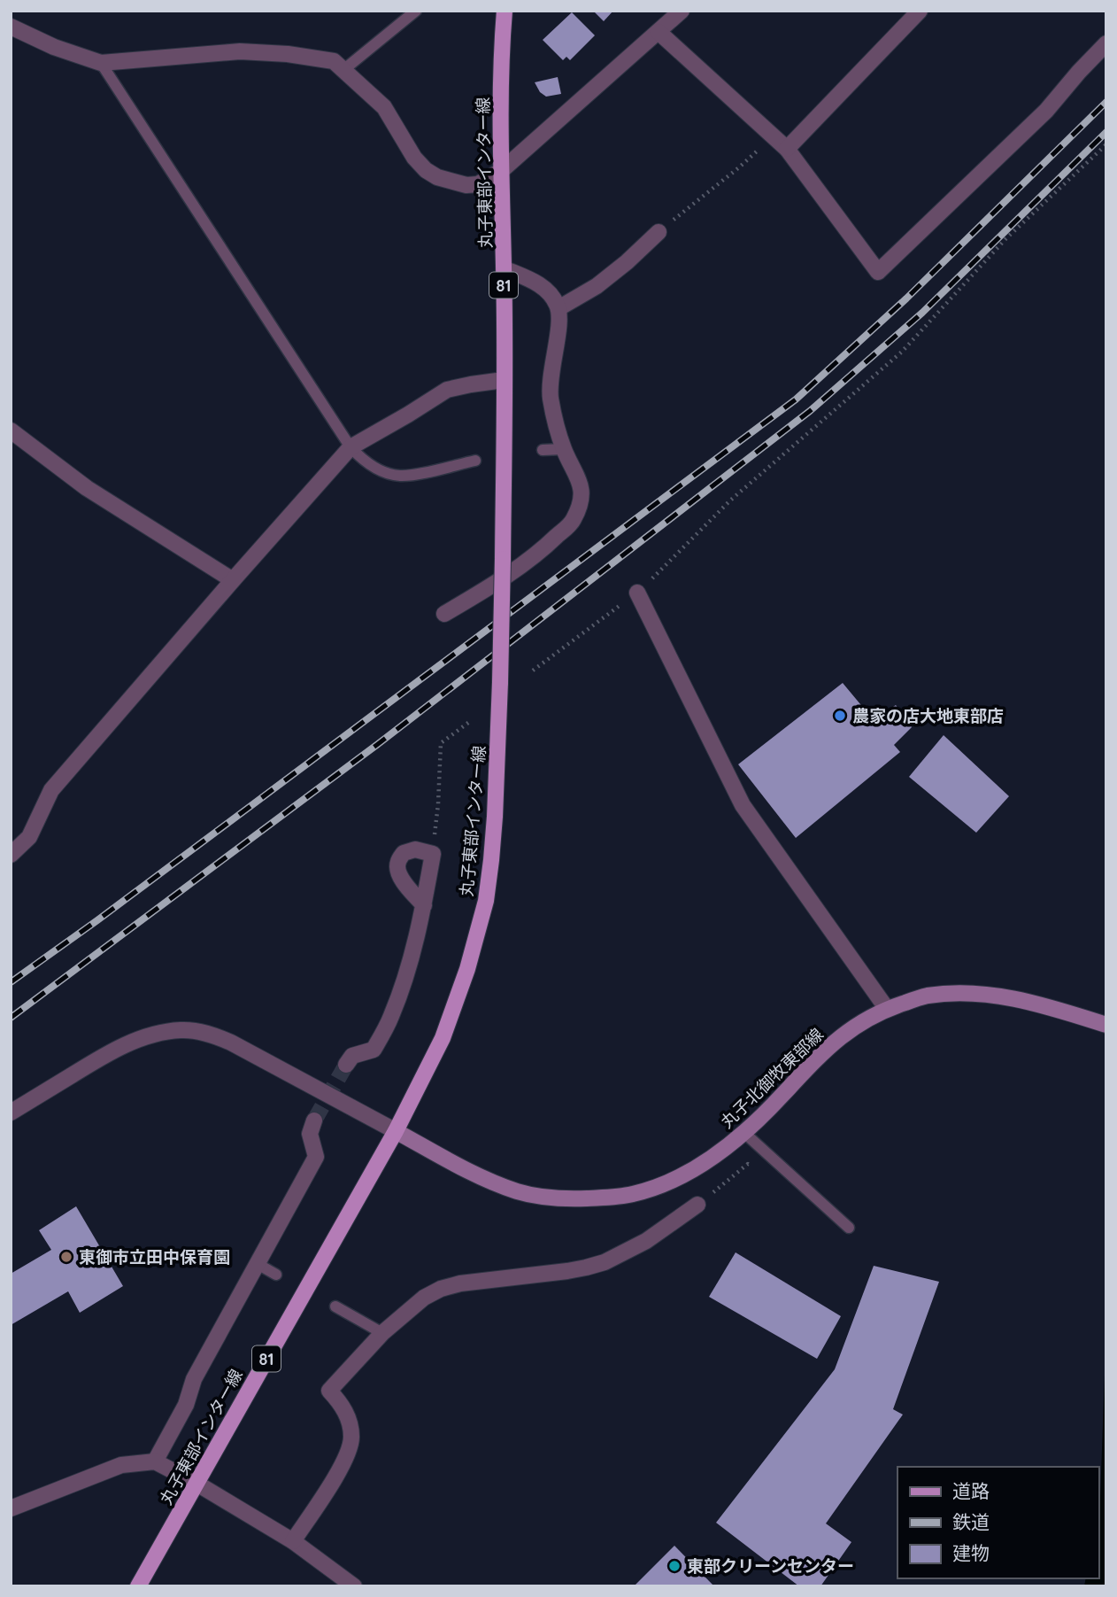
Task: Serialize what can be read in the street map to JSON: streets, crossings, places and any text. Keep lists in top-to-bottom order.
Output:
{
  "streets": {
    "main road": ["丸子東部インター線", "81", "丸子北御牧東部線"]
  },
  "crossings": [
    ["丸子東部インター線", "丸子北御牧東部線"]
  ],
  "places": ["農家の店大地東部店", "東御市立田中保育園", "東部クリーンセンター"],
  "legend": ["道路", "鉄道", "建物"]
}
